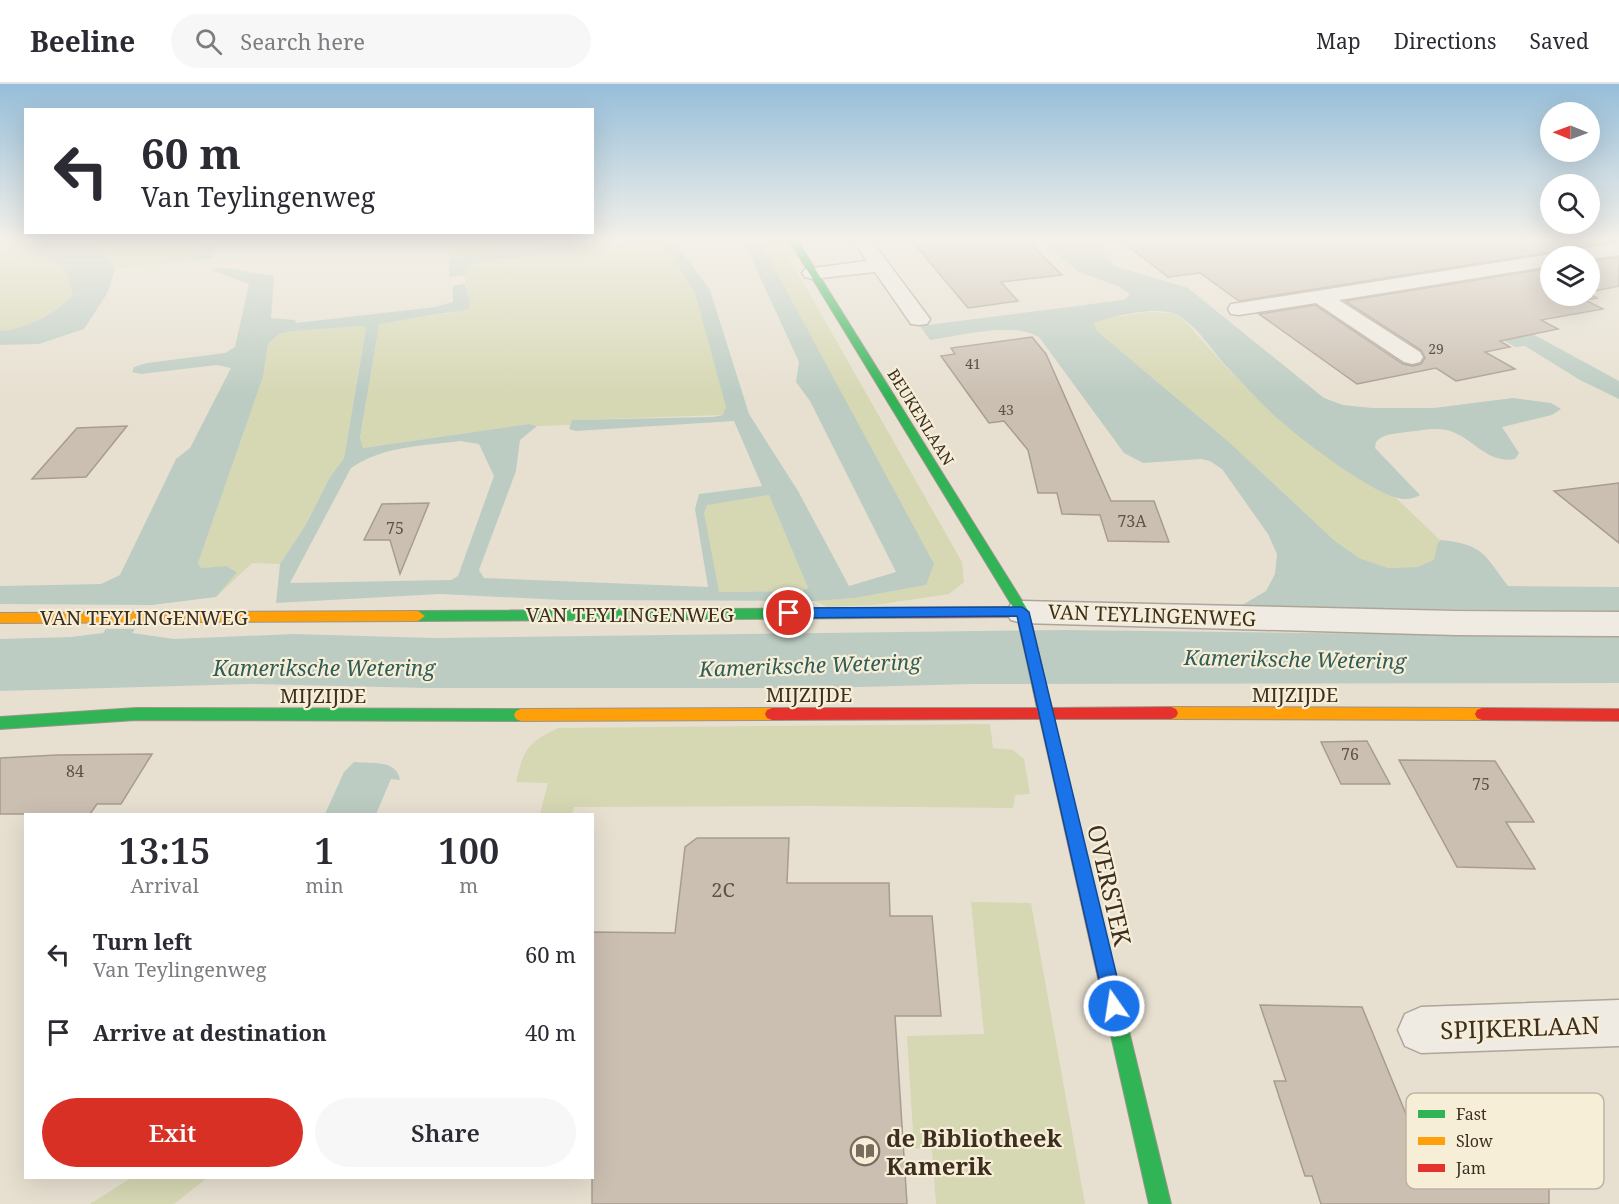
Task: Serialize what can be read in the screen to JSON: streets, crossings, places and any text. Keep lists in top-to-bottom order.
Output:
{
  "streets": {
    "street": [
      "BEUKENLAAN",
      "VAN TEYLINGENWEG",
      "MIJZIJDE",
      "OVERSTEK",
      "SPIJKERLAAN"
    ]
  },
  "crossings": [
    ["BEUKENLAAN", "VAN TEYLINGENWEG"],
    ["BEUKENLAAN", "OVERSTEK"],
    ["VAN TEYLINGENWEG", "OVERSTEK"],
    ["MIJZIJDE", "OVERSTEK"]
  ],
  "water": ["Kameriksche Wetering"],
  "places": {
    "library": ["de Bibliotheek Kamerik"]
  },
  "house_numbers": [
    "29",
    "41",
    "43",
    "73A",
    "75",
    "76",
    "84",
    "75",
    "2C"
  ],
  "legend": ["Fast", "Slow", "Jam"],
  "north": "left",
  "page": {
    "header": "Beeline",
    "search": "Search here",
    "nav": ["Map", "Directions", "Saved"],
    "turn": ["60 m", "Van Teylingenweg"],
    "eta": [
      "13:15",
      "Arrival",
      "1",
      "min",
      "100",
      "m"
    ],
    "list": [
      {
        "name": "Turn left",
        "note": "Van Teylingenweg",
        "value": "60 m"
      },
      {
        "name": "Arrive at destination",
        "value": "40 m"
      }
    ],
    "buttons": ["Exit", "Share"]
  }
}
